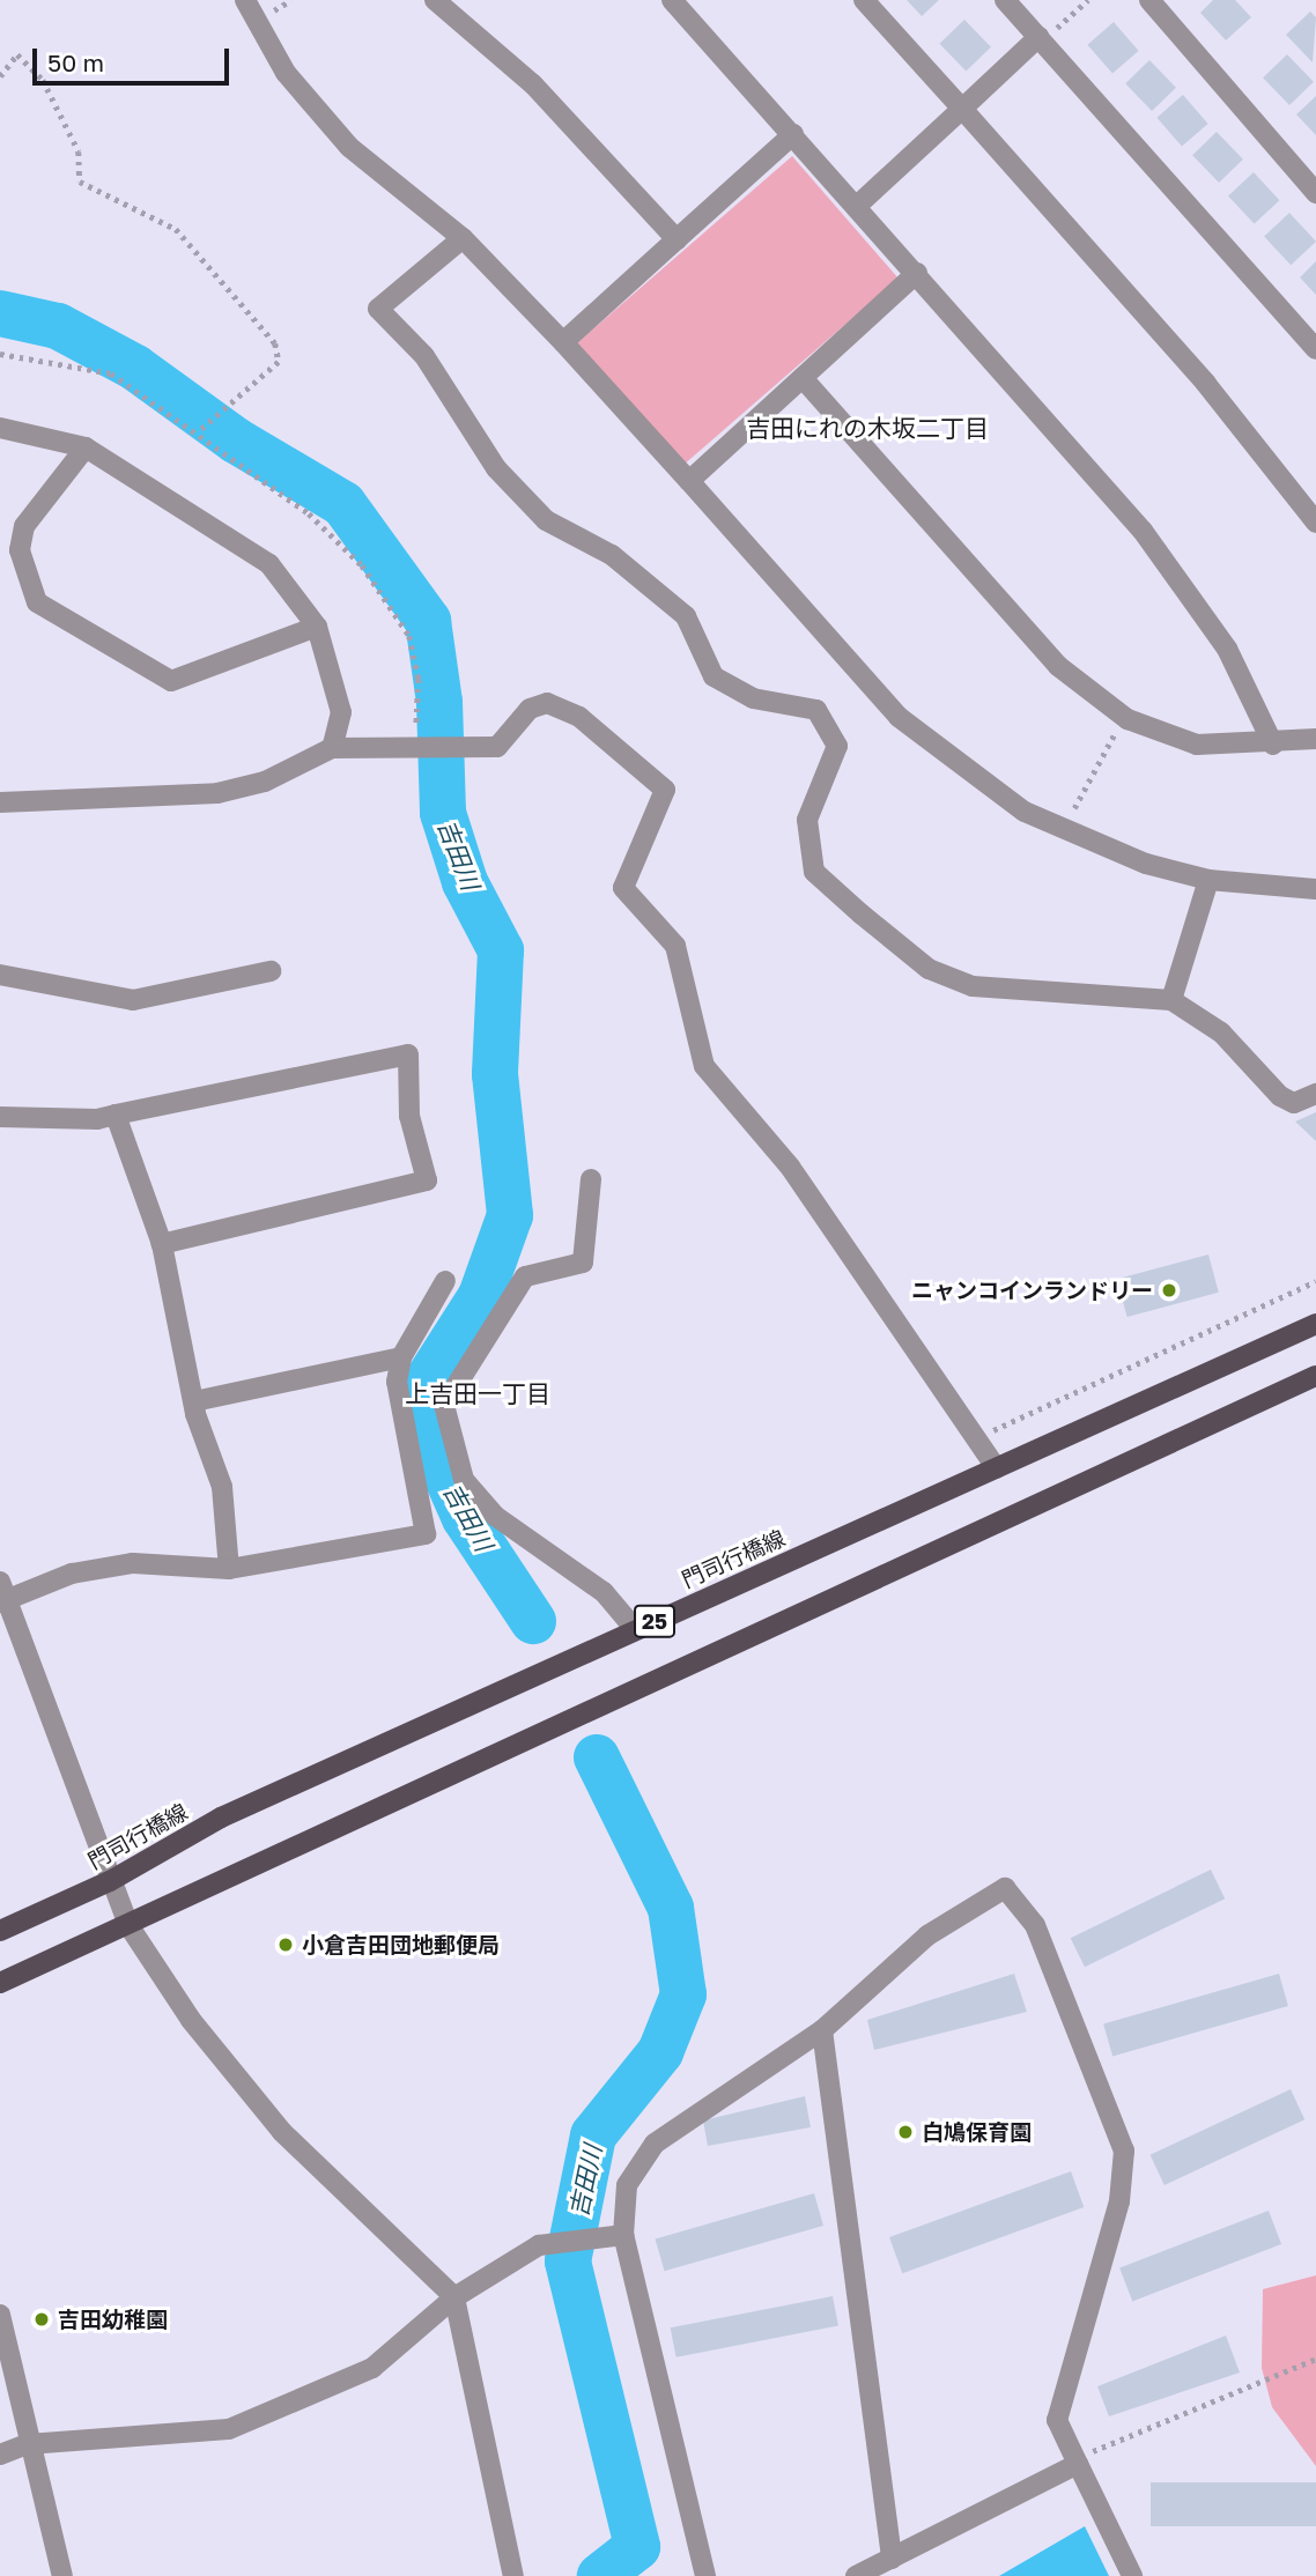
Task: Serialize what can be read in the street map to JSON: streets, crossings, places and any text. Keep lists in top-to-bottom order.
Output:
{
  "streets": {
    "main road": ["門司行橋線", "25"]
  },
  "districts": ["吉田にれの木坂二丁目", "上吉田一丁目"],
  "water": ["吉田川"],
  "places": [
    "ニャンコインランドリー",
    "小倉吉田団地郵便局",
    "白鳩保育園",
    "吉田幼稚園"
  ],
  "scale_bar": "50 m"
}
